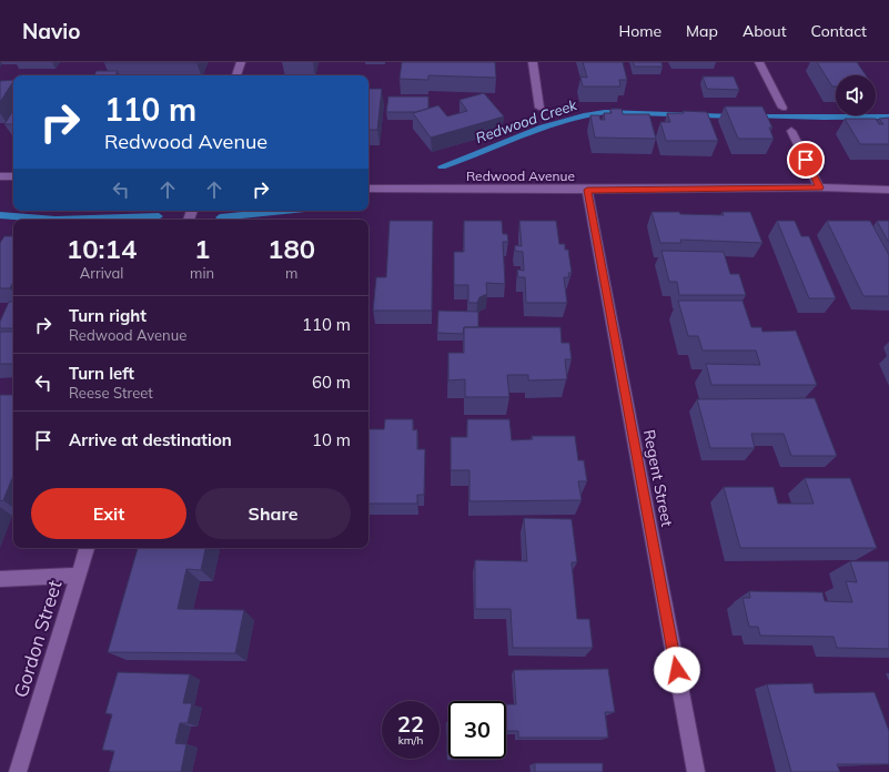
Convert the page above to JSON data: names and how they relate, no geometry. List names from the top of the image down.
{
  "streets": {
    "street": ["Redwood Avenue", "Regent Street", "Gordon Street"]
  },
  "crossings": [
    ["Redwood Avenue", "Regent Street"]
  ],
  "water": ["Redwood Creek"],
  "page": {
    "header": "Navio",
    "nav": [
      "Home",
      "Map",
      "About",
      "Contact"
    ],
    "turn": ["110 m", "Redwood Avenue"],
    "eta": [
      "10:14",
      "Arrival",
      "1",
      "min",
      "180",
      "m"
    ],
    "list": [
      {
        "name": "Turn right",
        "note": "Redwood Avenue",
        "value": "110 m"
      },
      {
        "name": "Turn left",
        "note": "Reese Street",
        "value": "60 m"
      },
      {
        "name": "Arrive at destination",
        "value": "10 m"
      }
    ],
    "buttons": ["Exit", "Share"],
    "speed": "22 km/h",
    "limit": "30"
  }
}
